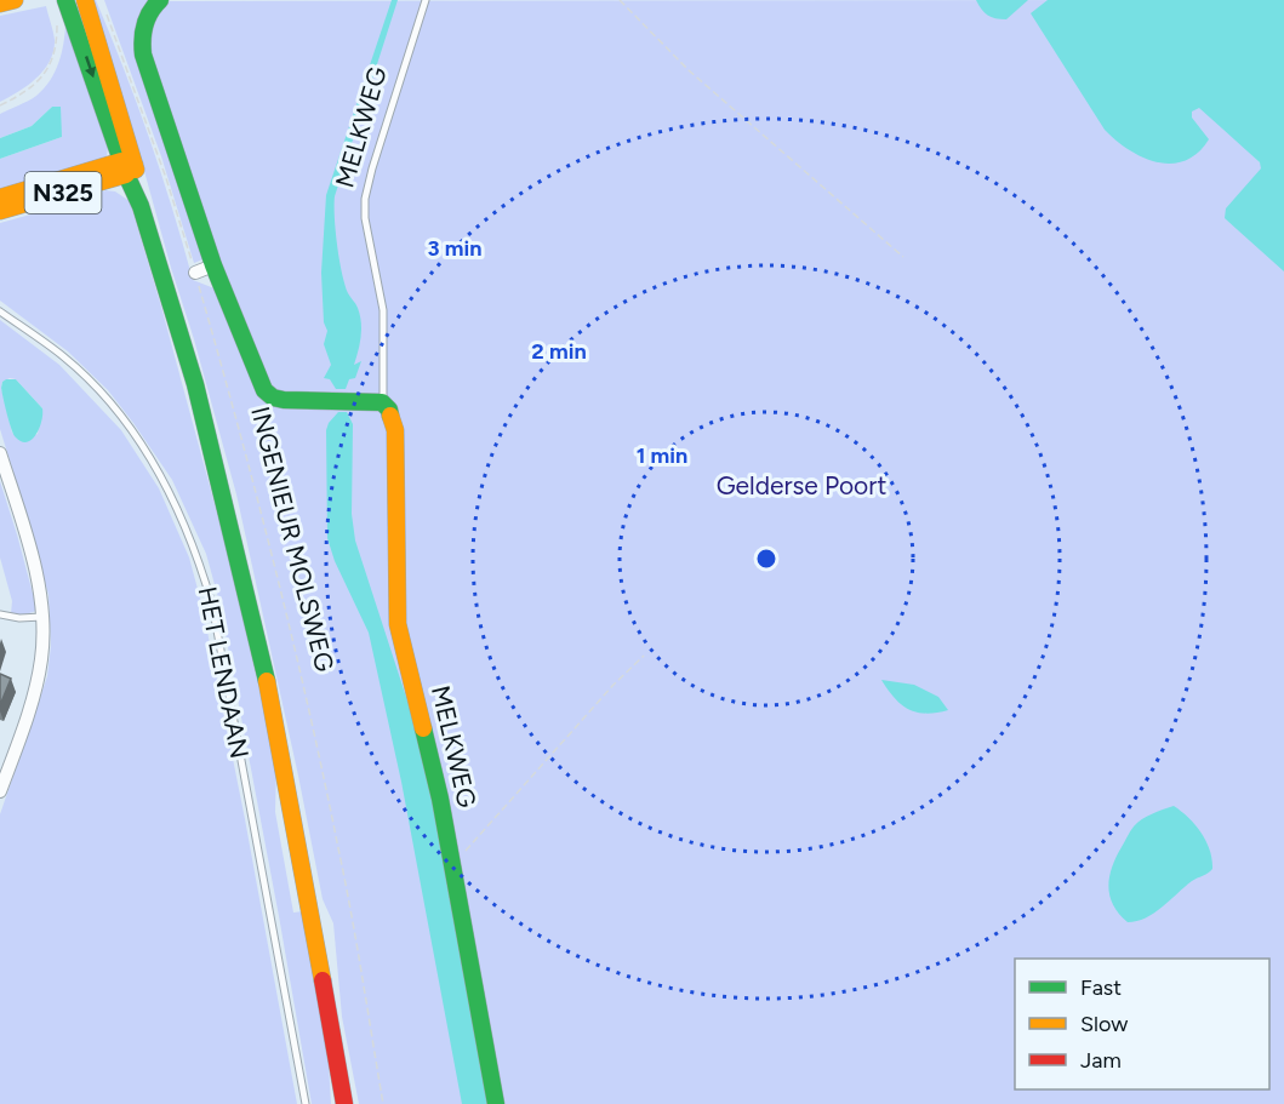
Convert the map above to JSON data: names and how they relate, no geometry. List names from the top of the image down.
{
  "streets": {
    "main road": ["MELKWEG", "N325"],
    "lane": ["HET LENDAAN"],
    "path": ["INGENIEUR MOLSWEG"]
  },
  "parks": ["Gelderse Poort"],
  "legend": ["Fast", "Slow", "Jam"],
  "rings": ["3 min", "2 min", "1 min"]
}
